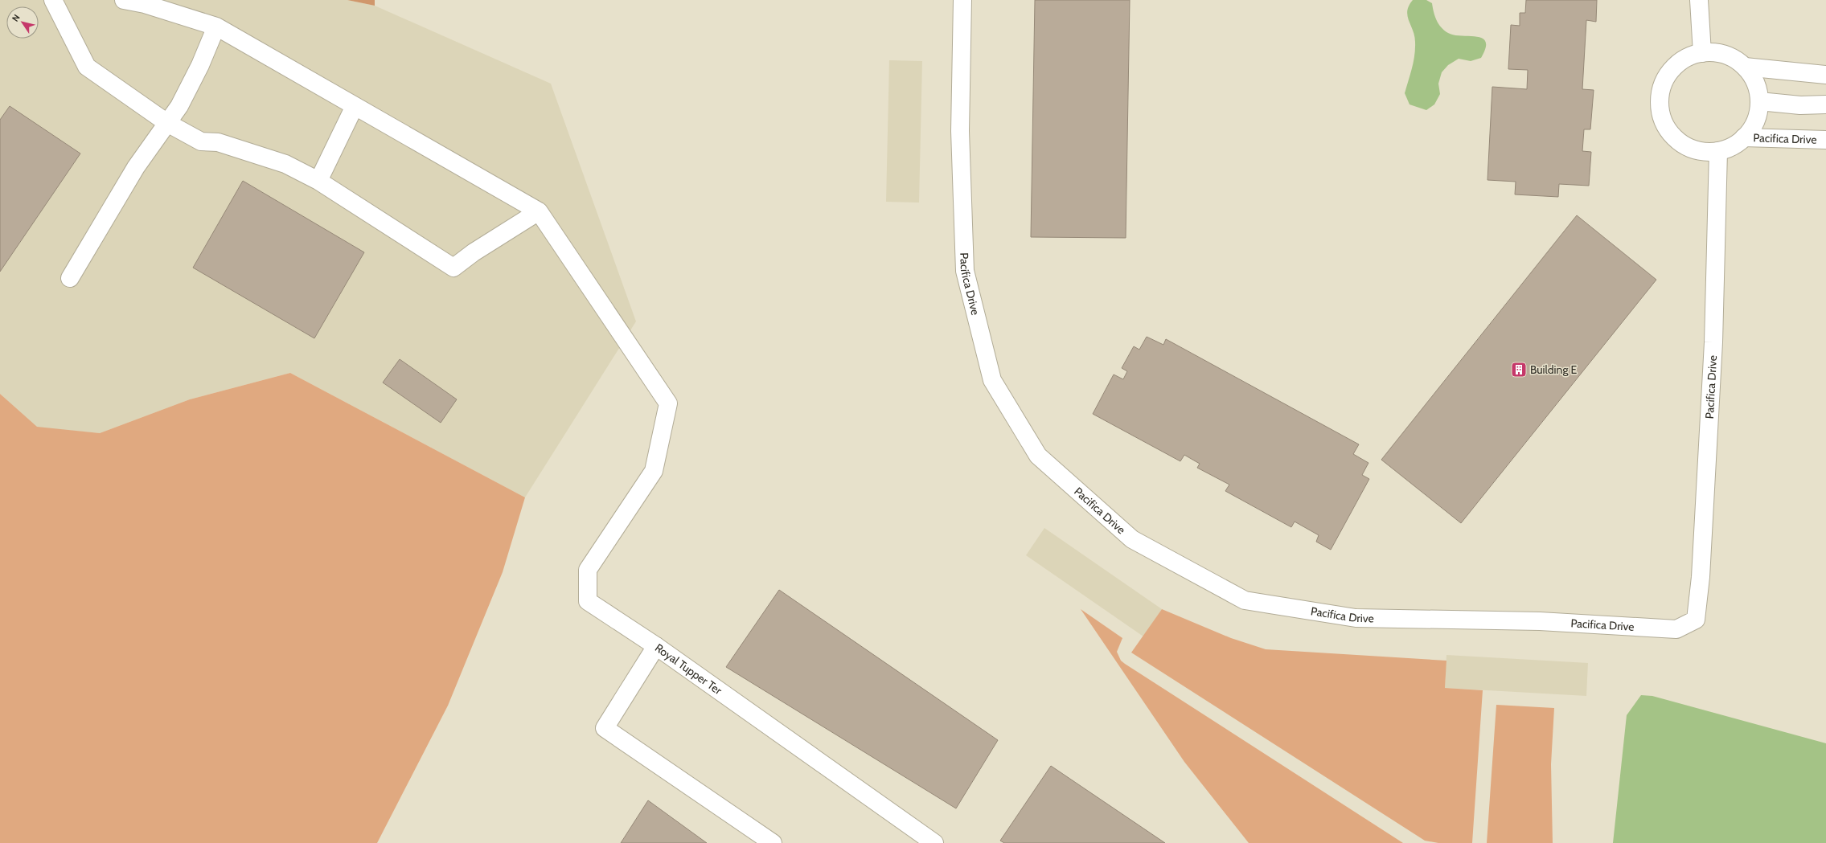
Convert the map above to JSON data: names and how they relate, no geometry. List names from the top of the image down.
{
  "streets": {
    "street": ["Pacifica Drive", "Royal Tupper Ter"]
  },
  "places": {
    "building": ["Building E"]
  },
  "north": "top left"
}
